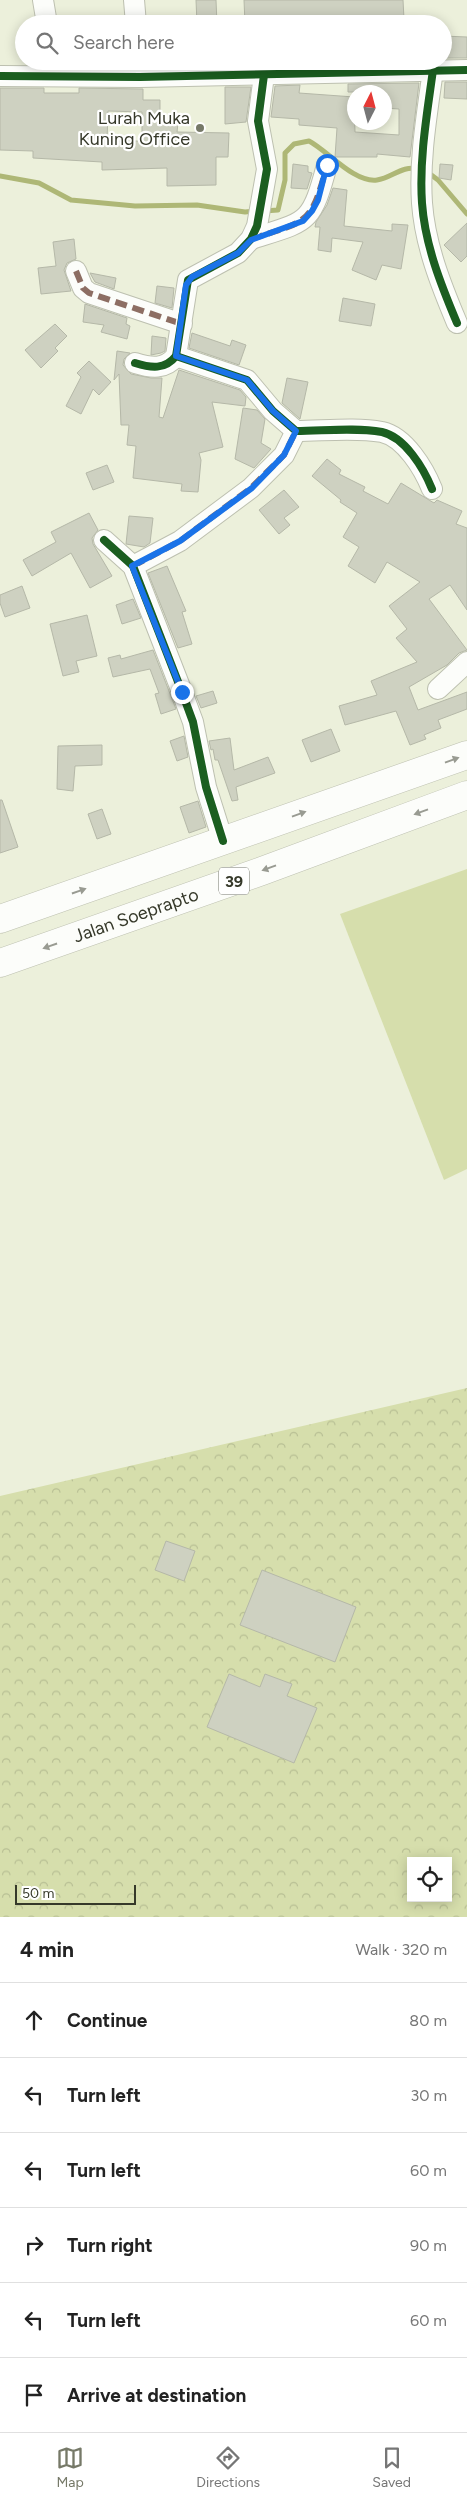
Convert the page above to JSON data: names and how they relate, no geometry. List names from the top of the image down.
{
  "streets": {
    "highway": ["39", "Jalan Soeprapto"]
  },
  "places": ["Lurah Muka Kuning Office"],
  "scale_bar": "50 m",
  "north": "top",
  "page": {
    "search": "Search here",
    "scale": "50 m",
    "heading": ["4 min", "Walk · 320 m"],
    "list": [
      ["Continue", "80 m"],
      ["Turn left", "30 m"],
      ["Turn left", "60 m"],
      ["Turn right", "90 m"],
      ["Turn left", "60 m"],
      "Arrive at destination"
    ],
    "nav": ["Map", "Directions", "Saved"]
  }
}
